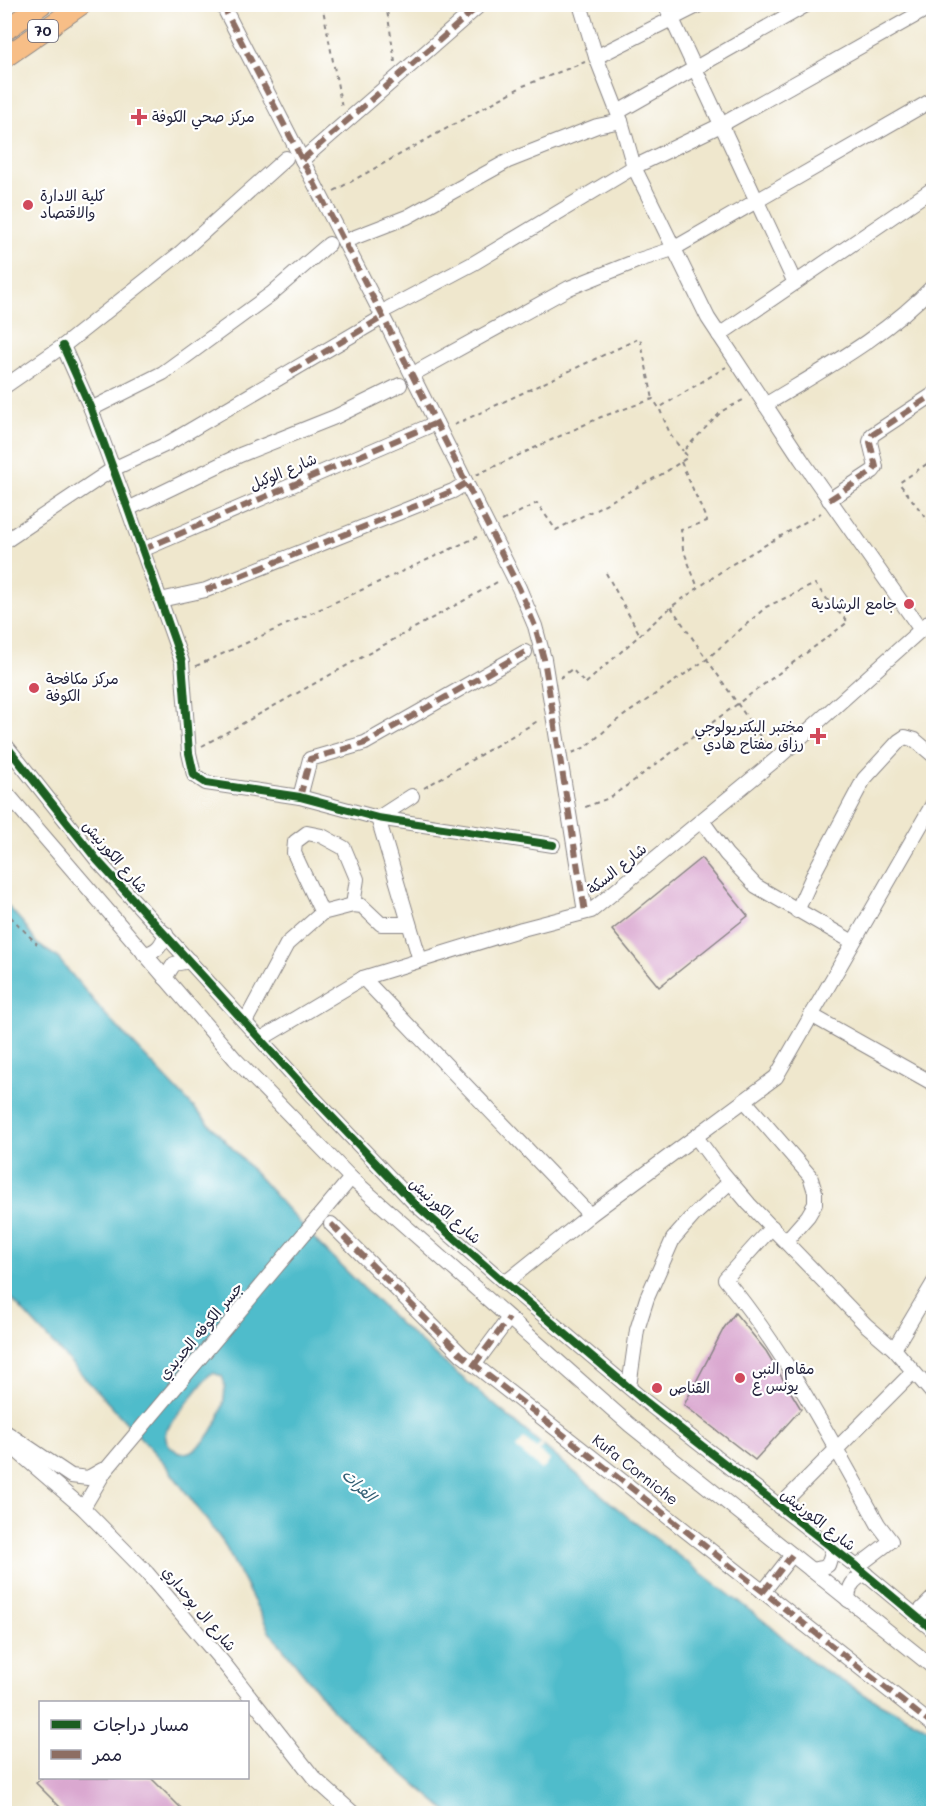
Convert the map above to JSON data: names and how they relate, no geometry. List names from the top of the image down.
{
  "streets": {
    "highway": ["70"],
    "street": [
      "شارع الوكيل",
      "شارع الكورنيش",
      "شارع السكة",
      "جسر الکوفه الحديدي",
      "Kufa Corniche",
      "شارع ال بوحداري"
    ]
  },
  "crossings": [
    ["شارع الكورنيش", "شارع السكة"],
    ["جسر الکوفه الحديدي", "شارع ال بوحداري"]
  ],
  "water": ["الفرات"],
  "places": {
    "health": ["مركز صحي الكوفة", "مختبر البكتريولوجي رزاق مفتاح هادي"],
    "other": [
      "كلية الادارة والاقتصاد",
      "جامع الرشادية",
      "مركز مكافحة الكوفة",
      "مقام النبي يونس ع",
      "القناص"
    ]
  },
  "legend": ["مسار دراجات", "ممر"]
}
